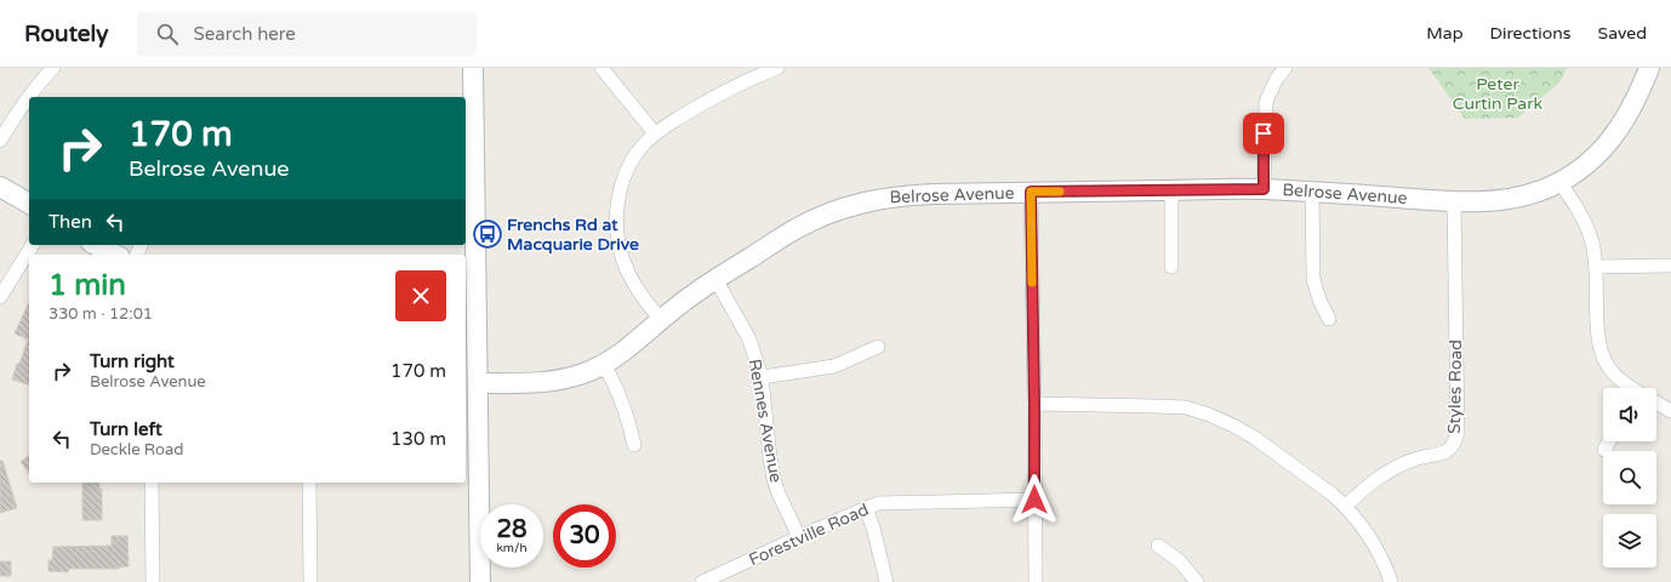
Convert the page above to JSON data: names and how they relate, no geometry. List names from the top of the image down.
{
  "streets": {
    "street": [
      "Belrose Avenue",
      "Styles Road",
      "Rennes Avenue",
      "Forestville Road"
    ]
  },
  "crossings": [
    ["Belrose Avenue", "Styles Road"],
    ["Belrose Avenue", "Rennes Avenue"],
    ["Rennes Avenue", "Forestville Road"]
  ],
  "parks": ["Peter Curtin Park"],
  "places": {
    "bus stop": ["Frenchs Rd at Macquarie Drive"]
  },
  "page": {
    "header": "Routely",
    "search": "Search here",
    "nav": ["Map", "Directions", "Saved"],
    "turn": ["170 m", "Belrose Avenue"],
    "then": "Then",
    "heading": ["1 min", "330 m · 12:01"],
    "list": [
      {
        "name": "Turn right",
        "note": "Belrose Avenue",
        "value": "170 m"
      },
      {
        "name": "Turn left",
        "note": "Deckle Road",
        "value": "130 m"
      }
    ],
    "speed": "28 km/h",
    "limit": "30"
  }
}
